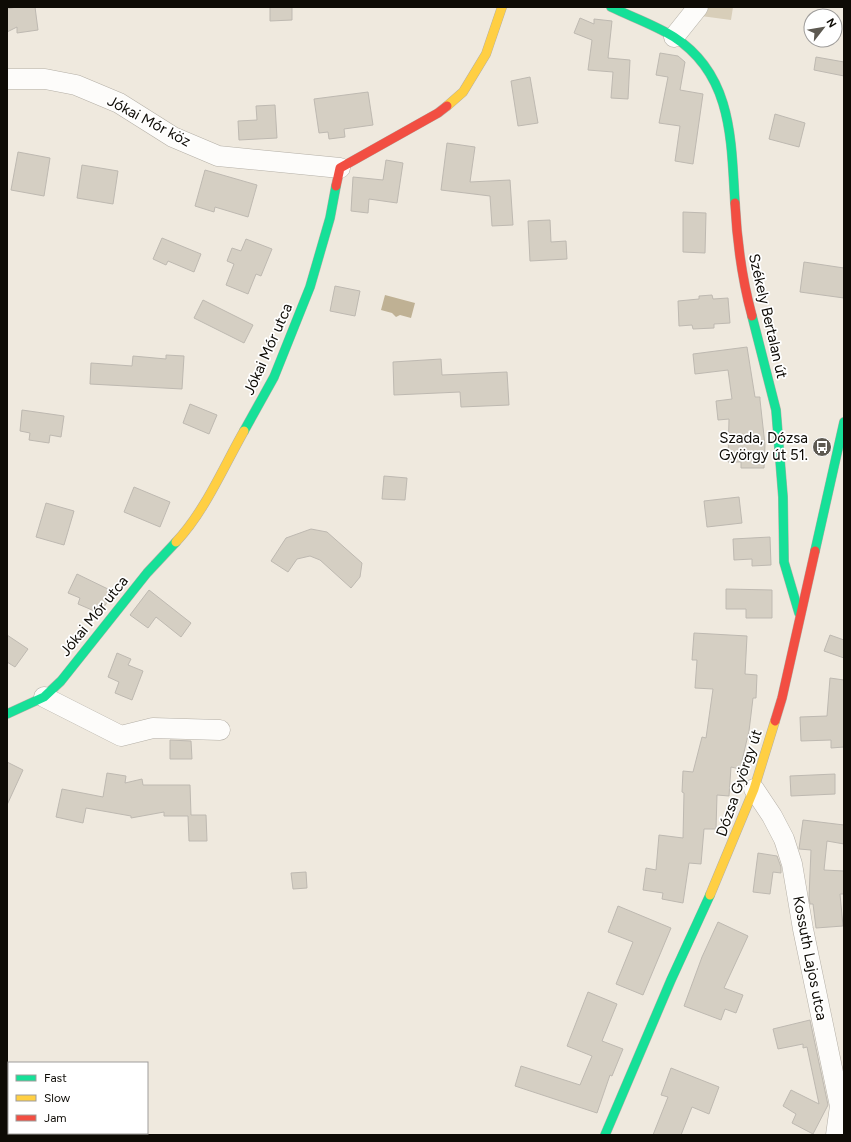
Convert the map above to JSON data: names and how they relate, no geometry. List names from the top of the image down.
{
  "streets": {
    "street": [
      "Jókai Mór köz",
      "Székely Bertalan út",
      "Jókai Mór utca",
      "Dózsa György út",
      "Kossuth Lajos utca"
    ]
  },
  "crossings": [
    ["Jókai Mór köz", "Jókai Mór utca"],
    ["Székely Bertalan út", "Dózsa György út"],
    ["Dózsa György út", "Kossuth Lajos utca"]
  ],
  "places": {
    "bus stop": ["Szada, Dózsa György út 51."]
  },
  "legend": ["Fast", "Slow", "Jam"],
  "north": "top right"
}
